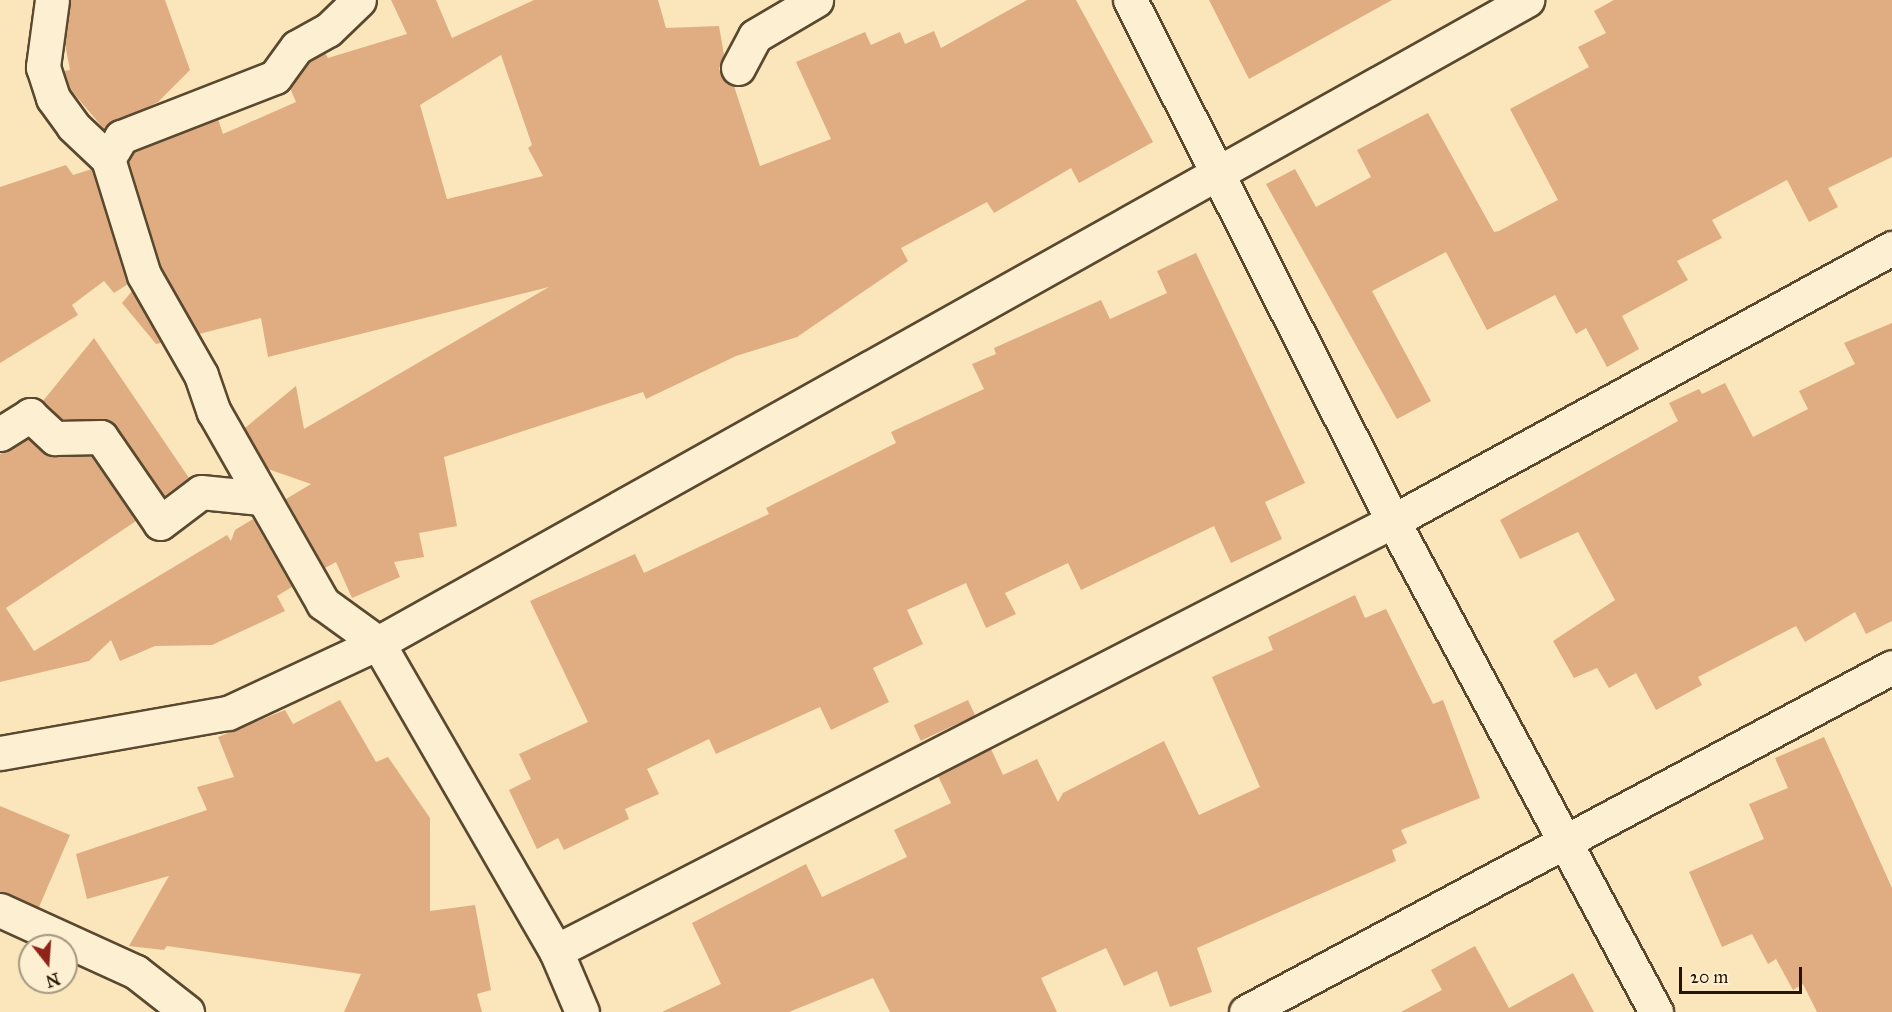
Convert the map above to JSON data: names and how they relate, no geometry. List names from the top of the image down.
{
  "scale_bar": "20 m",
  "north": "bottom"
}
